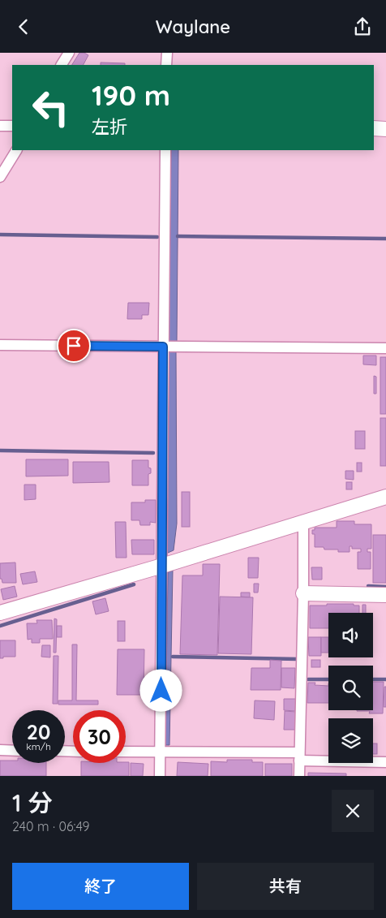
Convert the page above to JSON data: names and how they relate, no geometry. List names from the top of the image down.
{
  "page": {
    "header": "Waylane",
    "turn": ["190 m", "左折"],
    "speed": "20 km/h",
    "limit": "30",
    "heading": ["1 分", "240 m · 06:49"],
    "buttons": ["終了", "共有"]
  }
}
